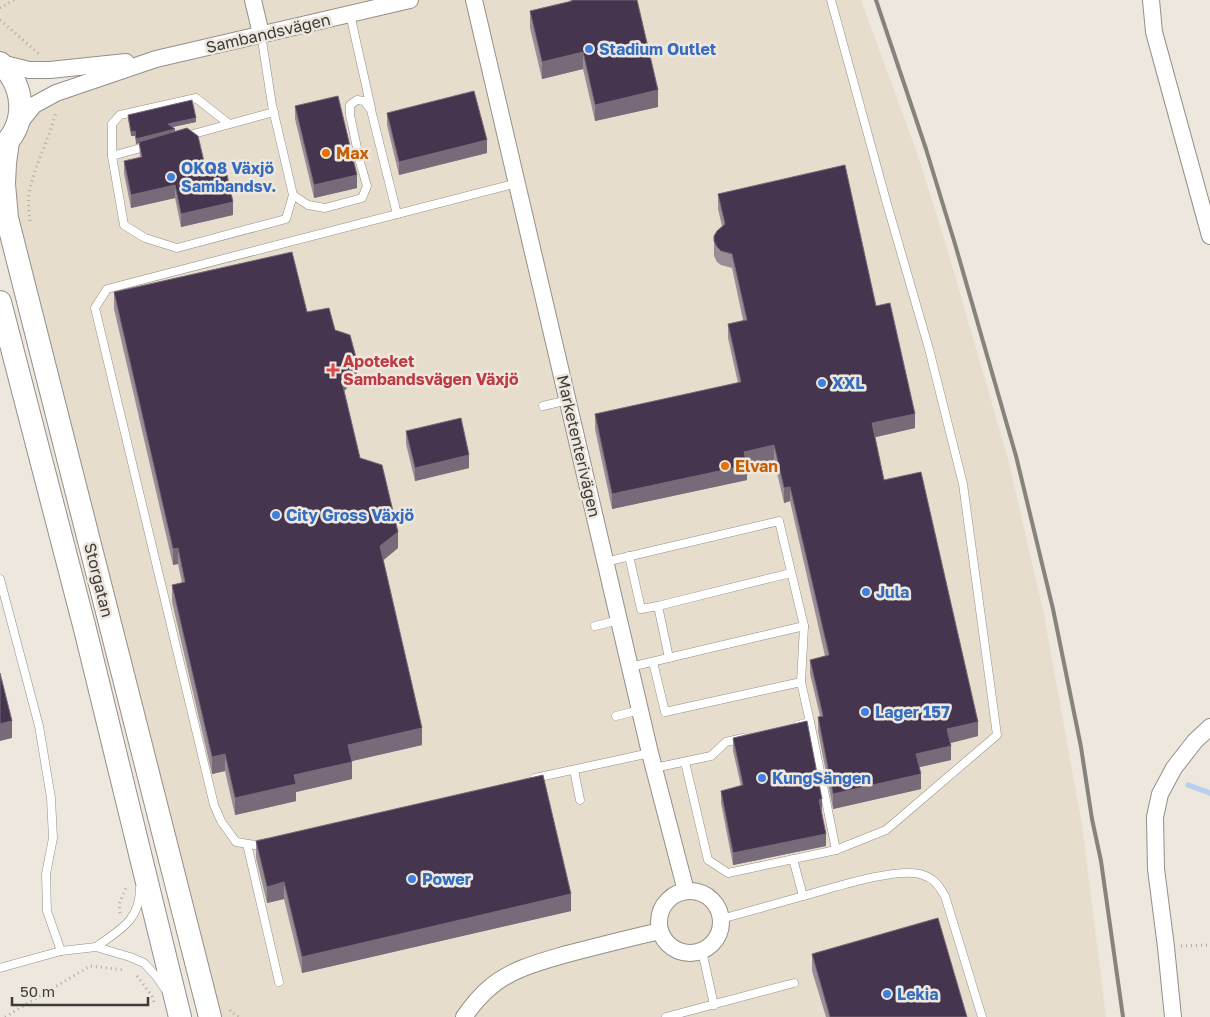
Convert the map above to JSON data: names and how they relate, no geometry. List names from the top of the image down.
{
  "streets": {
    "main road": ["Storgatan"],
    "street": ["Sambandsvägen", "Marketenterivägen"]
  },
  "crossings": [
    ["Sambandsvägen", "Storgatan"]
  ],
  "places": {
    "other": [
      "Stadium Outlet",
      "Max",
      "OKQ8 Växjö Sambandsv.",
      "XXL",
      "Elvan",
      "City Gross Växjö",
      "Jula",
      "Lager 157",
      "KungSängen",
      "Power",
      "Lekia"
    ],
    "health": ["Apoteket Sambandsvägen Växjö"]
  },
  "scale_bar": "50 m"
}
